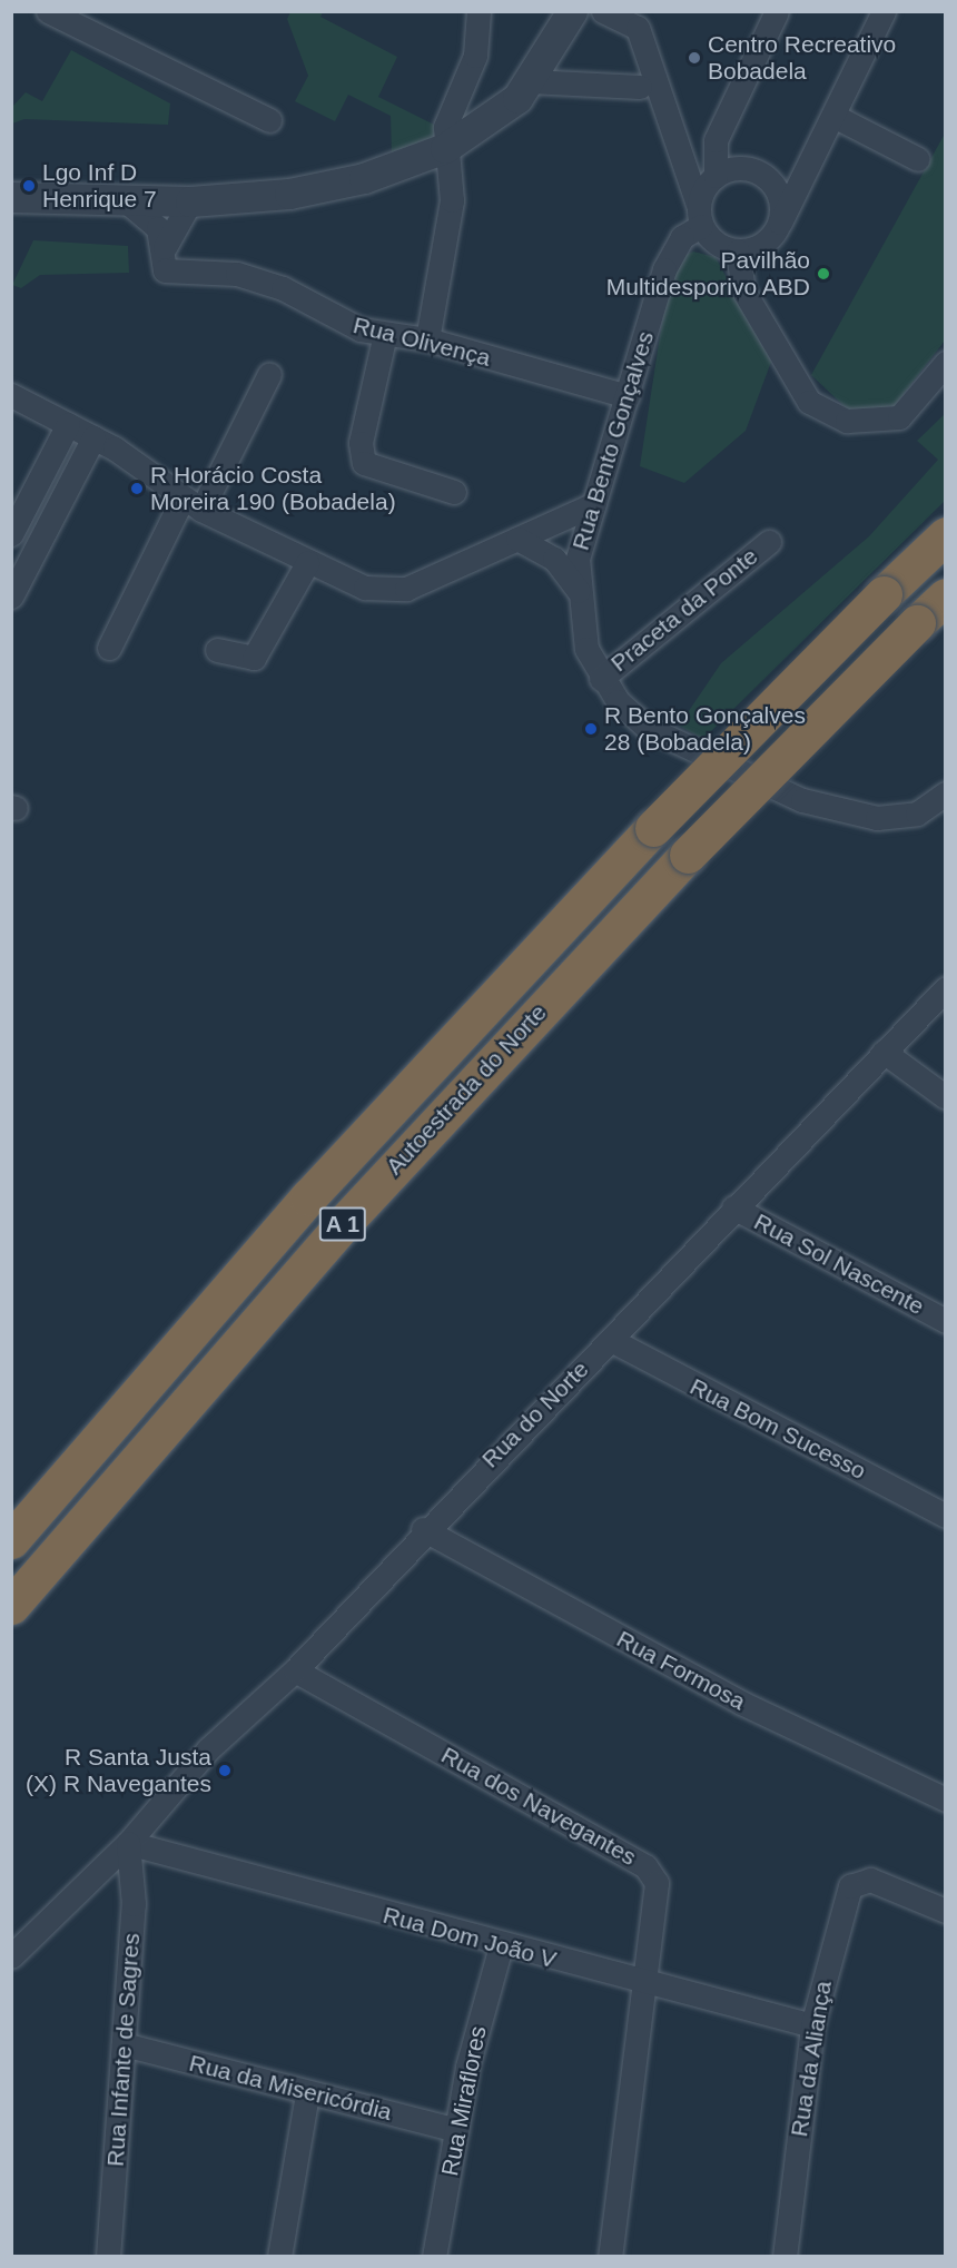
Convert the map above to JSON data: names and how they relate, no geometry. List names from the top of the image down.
{
  "streets": {
    "highway": ["Autoestrada do Norte", "A 1"],
    "street": [
      "Rua Olivença",
      "Rua Bento Gonçalves",
      "Praceta da Ponte",
      "Rua Sol Nascente",
      "Rua do Norte",
      "Rua Bom Sucesso",
      "Rua Formosa",
      "Rua dos Navegantes",
      "Rua Dom João V",
      "Rua Infante de Sagres",
      "Rua da Aliança",
      "Rua da Misericórdia",
      "Rua Miraflores"
    ]
  },
  "crossings": [
    ["Rua Olivença", "Rua Bento Gonçalves"],
    ["Rua Bento Gonçalves", "Praceta da Ponte"],
    ["Rua Sol Nascente", "Rua do Norte"],
    ["Rua do Norte", "Rua Bom Sucesso"],
    ["Rua do Norte", "Rua Formosa"],
    ["Rua do Norte", "Rua dos Navegantes"],
    ["Rua do Norte", "Rua Dom João V"],
    ["Rua do Norte", "Rua Infante de Sagres"],
    ["Rua dos Navegantes", "Rua Dom João V"],
    ["Rua Dom João V", "Rua Infante de Sagres"],
    ["Rua Dom João V", "Rua da Aliança"],
    ["Rua Dom João V", "Rua Miraflores"],
    ["Rua Infante de Sagres", "Rua da Misericórdia"],
    ["Rua da Misericórdia", "Rua Miraflores"]
  ],
  "places": [
    "Centro Recreativo Bobadela",
    "Lgo Inf D Henrique 7",
    "Pavilhão Multidesporivo ABD",
    "R Horácio Costa Moreira 190 (Bobadela)",
    "R Bento Gonçalves 28 (Bobadela)",
    "R Santa Justa (X) R Navegantes"
  ]
}
